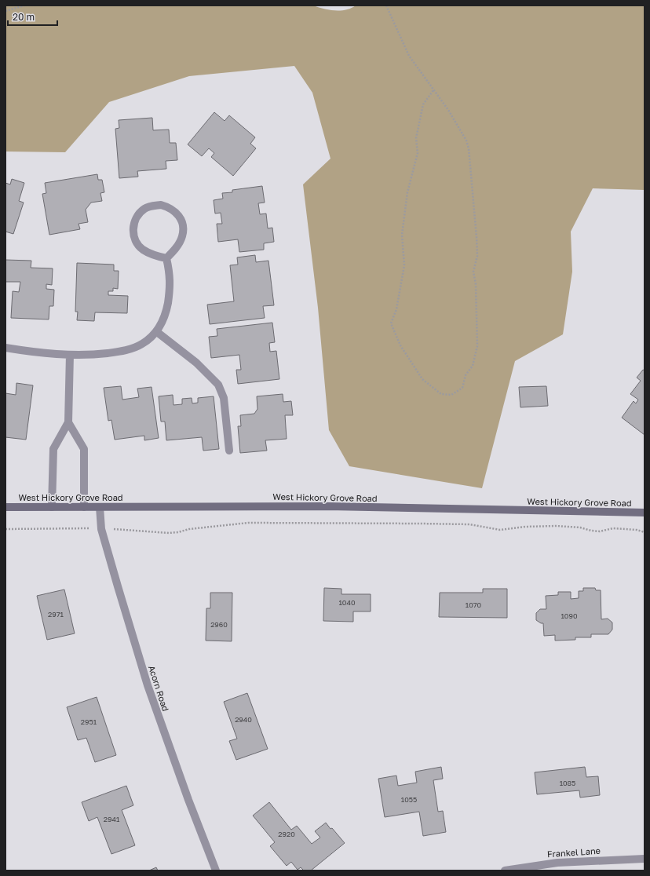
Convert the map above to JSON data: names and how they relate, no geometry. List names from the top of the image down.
{
  "streets": {
    "street": ["West Hickory Grove Road", "Acorn Road", "Frankel Lane"]
  },
  "crossings": [
    ["West Hickory Grove Road", "Acorn Road"]
  ],
  "house_numbers": [
    "1040",
    "1070",
    "2971",
    "1090",
    "2960",
    "2940",
    "2951",
    "1085",
    "1055",
    "2941",
    "2920"
  ],
  "scale_bar": "20 m"
}
